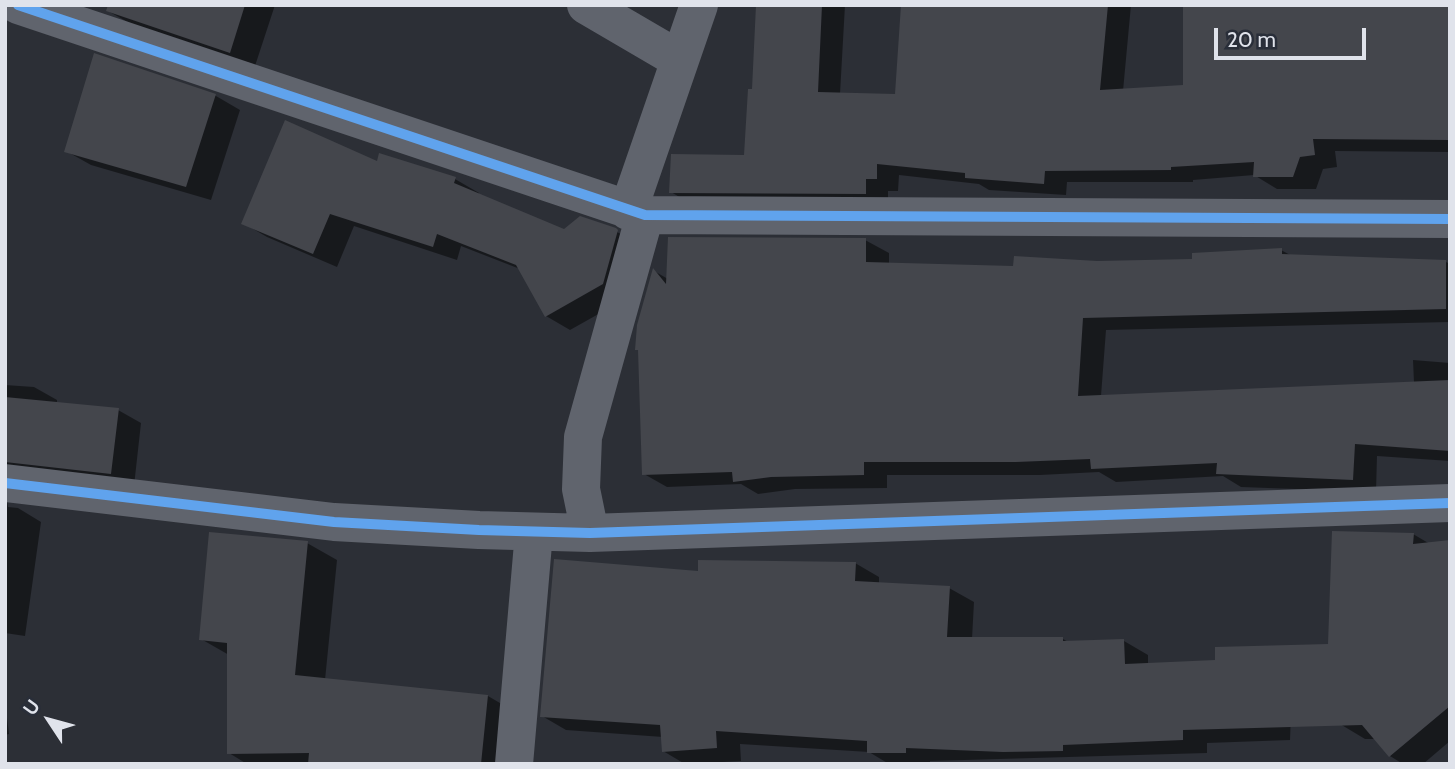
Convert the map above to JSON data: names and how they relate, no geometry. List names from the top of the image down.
{
  "scale_bar": "20 m",
  "north": "top left"
}
